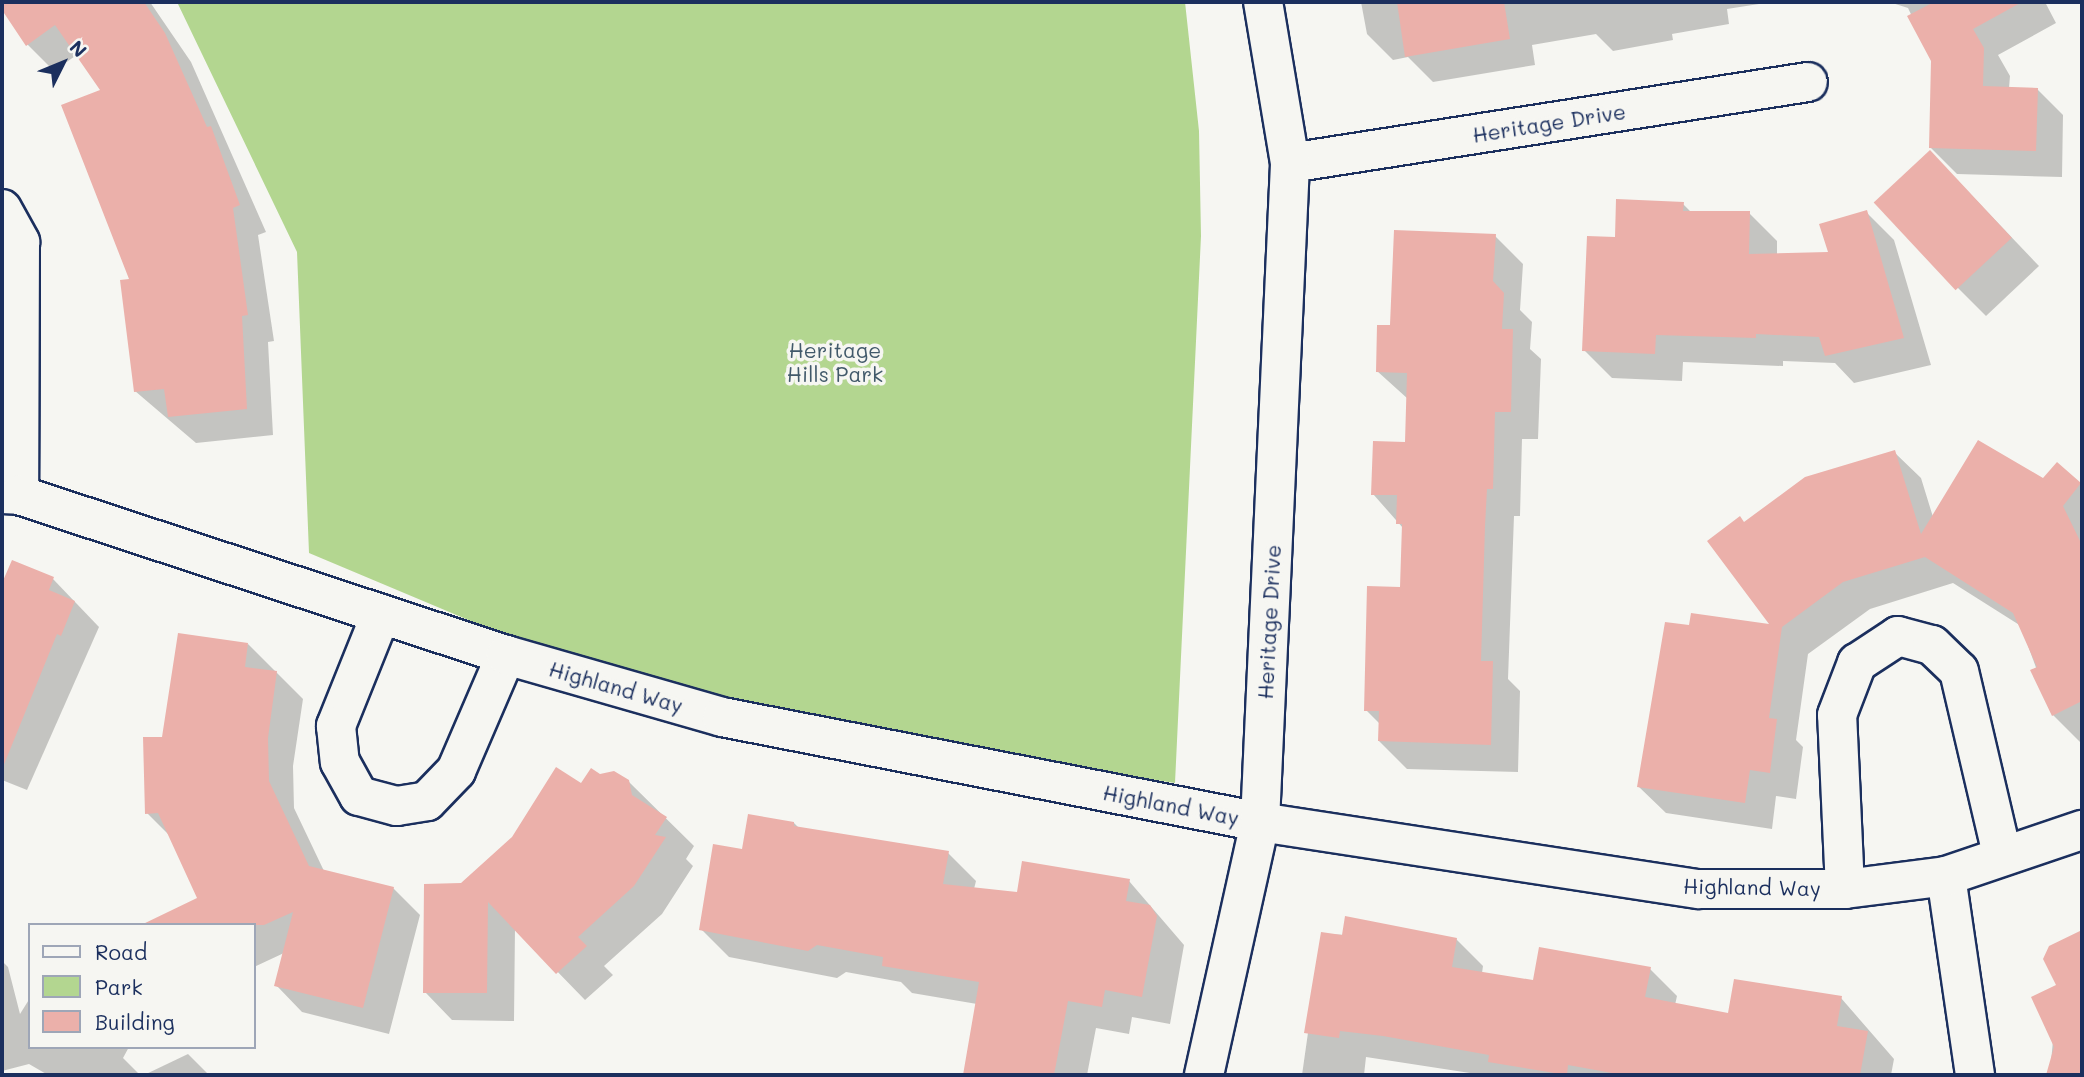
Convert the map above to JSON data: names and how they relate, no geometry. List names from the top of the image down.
{
  "streets": {
    "street": ["Heritage Drive", "Highland Way"]
  },
  "crossings": [
    ["Heritage Drive", "Highland Way"]
  ],
  "parks": ["Heritage Hills Park"],
  "legend": ["Road", "Park", "Building"],
  "north": "top right"
}
